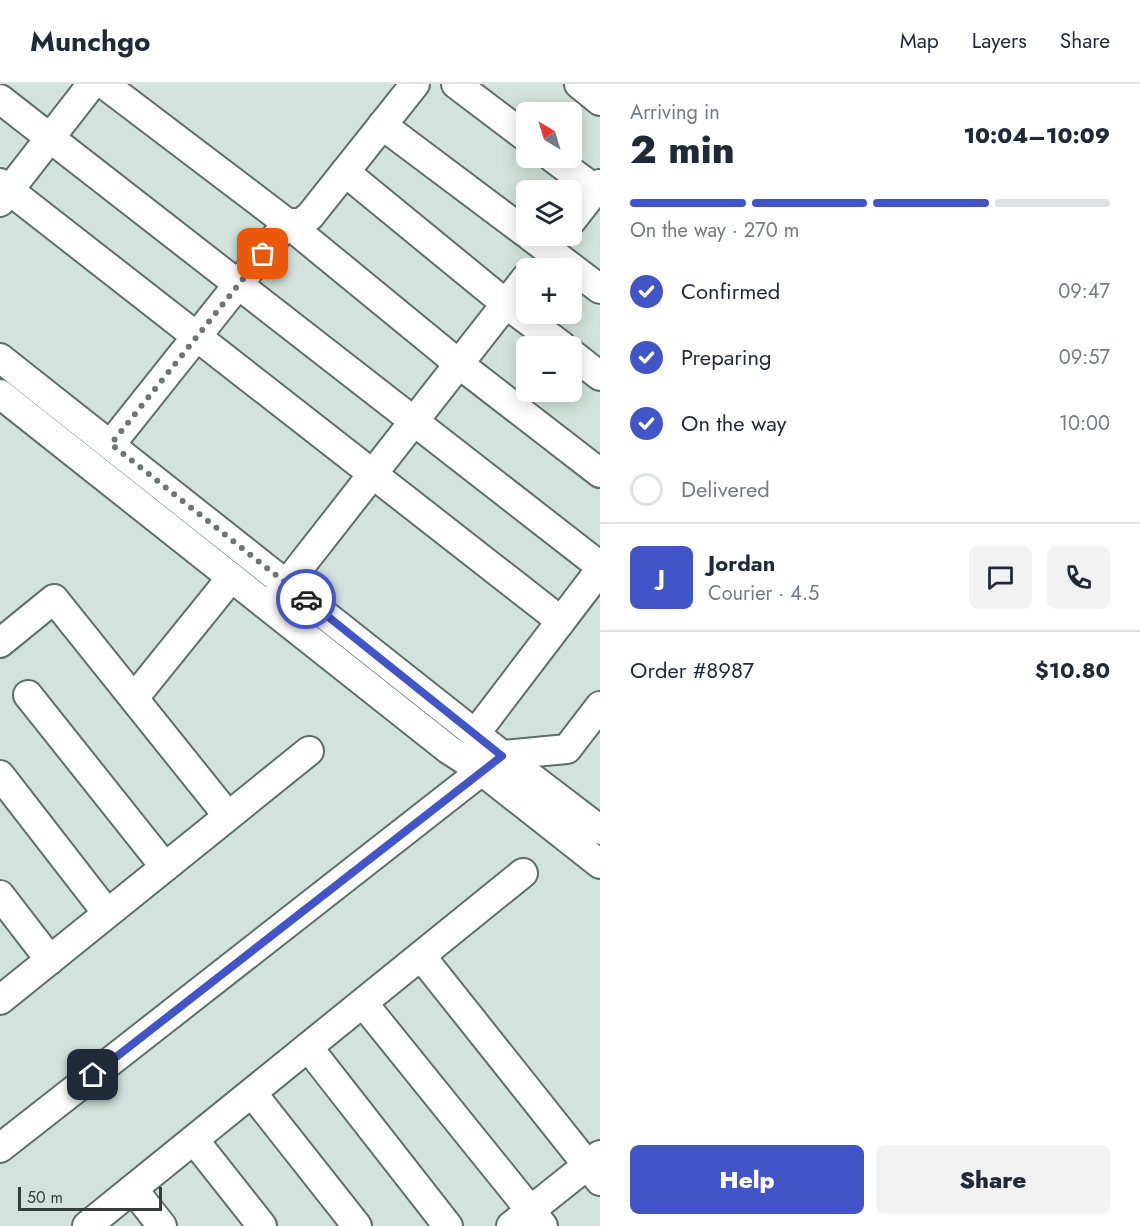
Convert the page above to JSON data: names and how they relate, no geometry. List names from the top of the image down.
{
  "scale_bar": "50 m",
  "north": "top left",
  "page": {
    "header": "Munchgo",
    "nav": ["Map", "Layers", "Share"],
    "heading": ["2 min", "Arriving in", "10:04–10:09"],
    "panel": [
      "Jordan",
      "Courier · 4.5",
      "Order #8987",
      "$10.80"
    ],
    "map_buttons": ["+", "−"],
    "bar": "On the way · 270 m",
    "list": [
      ["Confirmed", "09:47"],
      ["Preparing", "09:57"],
      ["On the way", "10:00"],
      "Delivered"
    ],
    "round": "J",
    "buttons": ["Help", "Share"],
    "scale": "50 m"
  }
}
